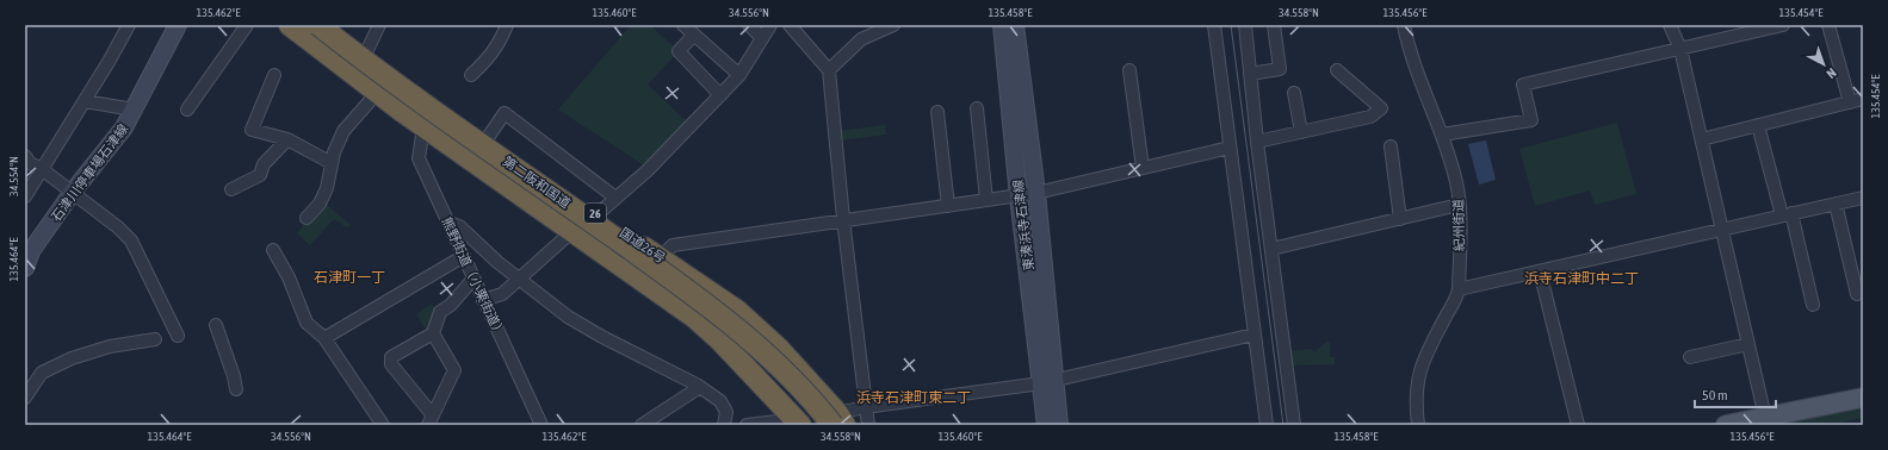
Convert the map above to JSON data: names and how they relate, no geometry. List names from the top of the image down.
{
  "streets": {
    "highway": ["第二阪和国道", "26", "国道26号"],
    "street": [
      "石津川停車場石津線",
      "東湊浜寺石津線",
      "紀州街道",
      "熊野街道（小栗街道）"
    ]
  },
  "crossings": [
    ["第二阪和国道", "26"],
    ["第二阪和国道", "国道26号"],
    ["26", "熊野街道（小栗街道）"]
  ],
  "districts": ["石津町一丁", "浜寺石津町中二丁", "浜寺石津町東二丁"],
  "scale_bar": "50 m",
  "north": "bottom right",
  "coordinates": [
    "135.462°E",
    "135.460°E",
    "34.556°N",
    "135.458°E",
    "34.558°N",
    "135.456°E",
    "135.454°E",
    "34.554°N",
    "135.464°E"
  ]
}
